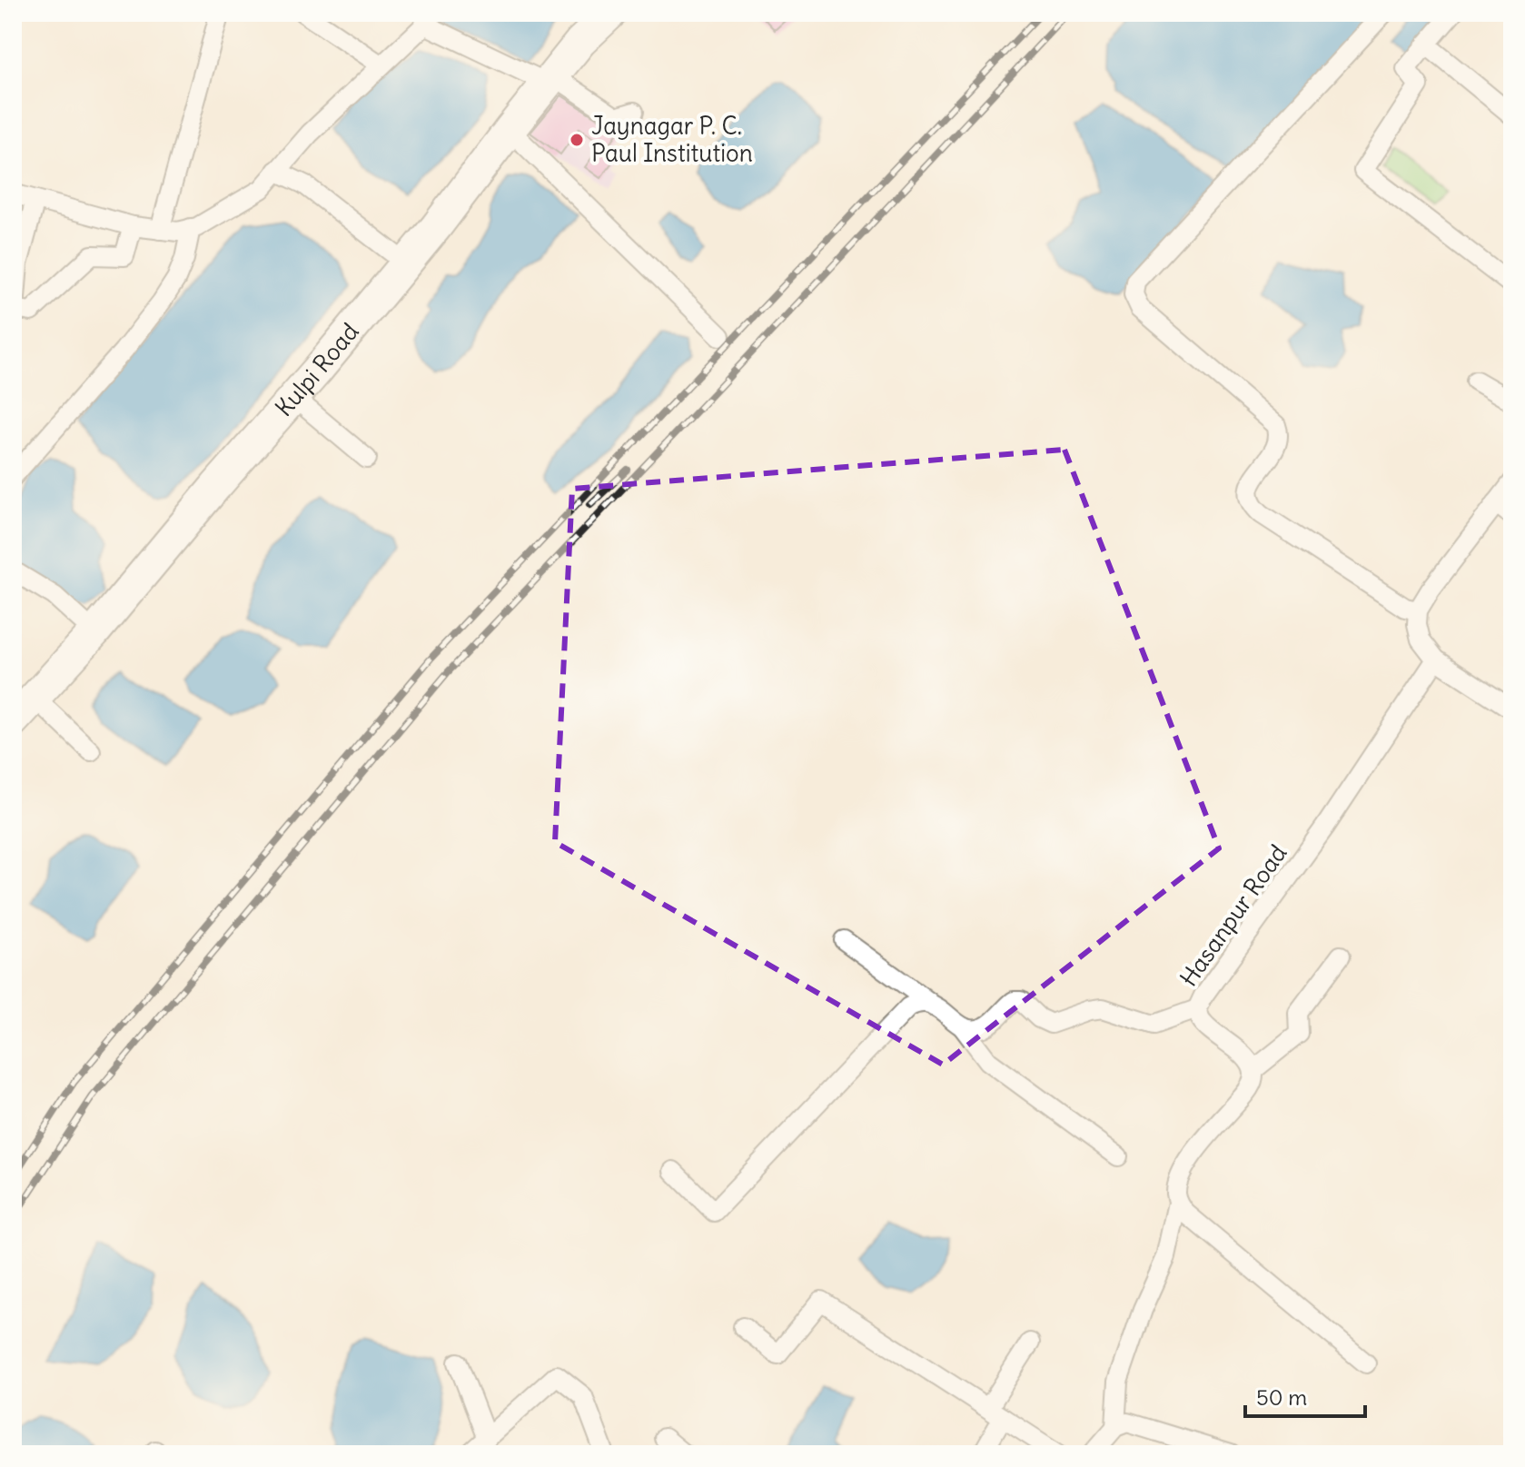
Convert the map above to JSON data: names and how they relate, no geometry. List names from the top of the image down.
{
  "streets": {
    "main road": ["Kulpi Road"],
    "street": ["Hasanpur Road"]
  },
  "places": ["Jaynagar P. C. Paul Institution"],
  "scale_bar": "50 m"
}
